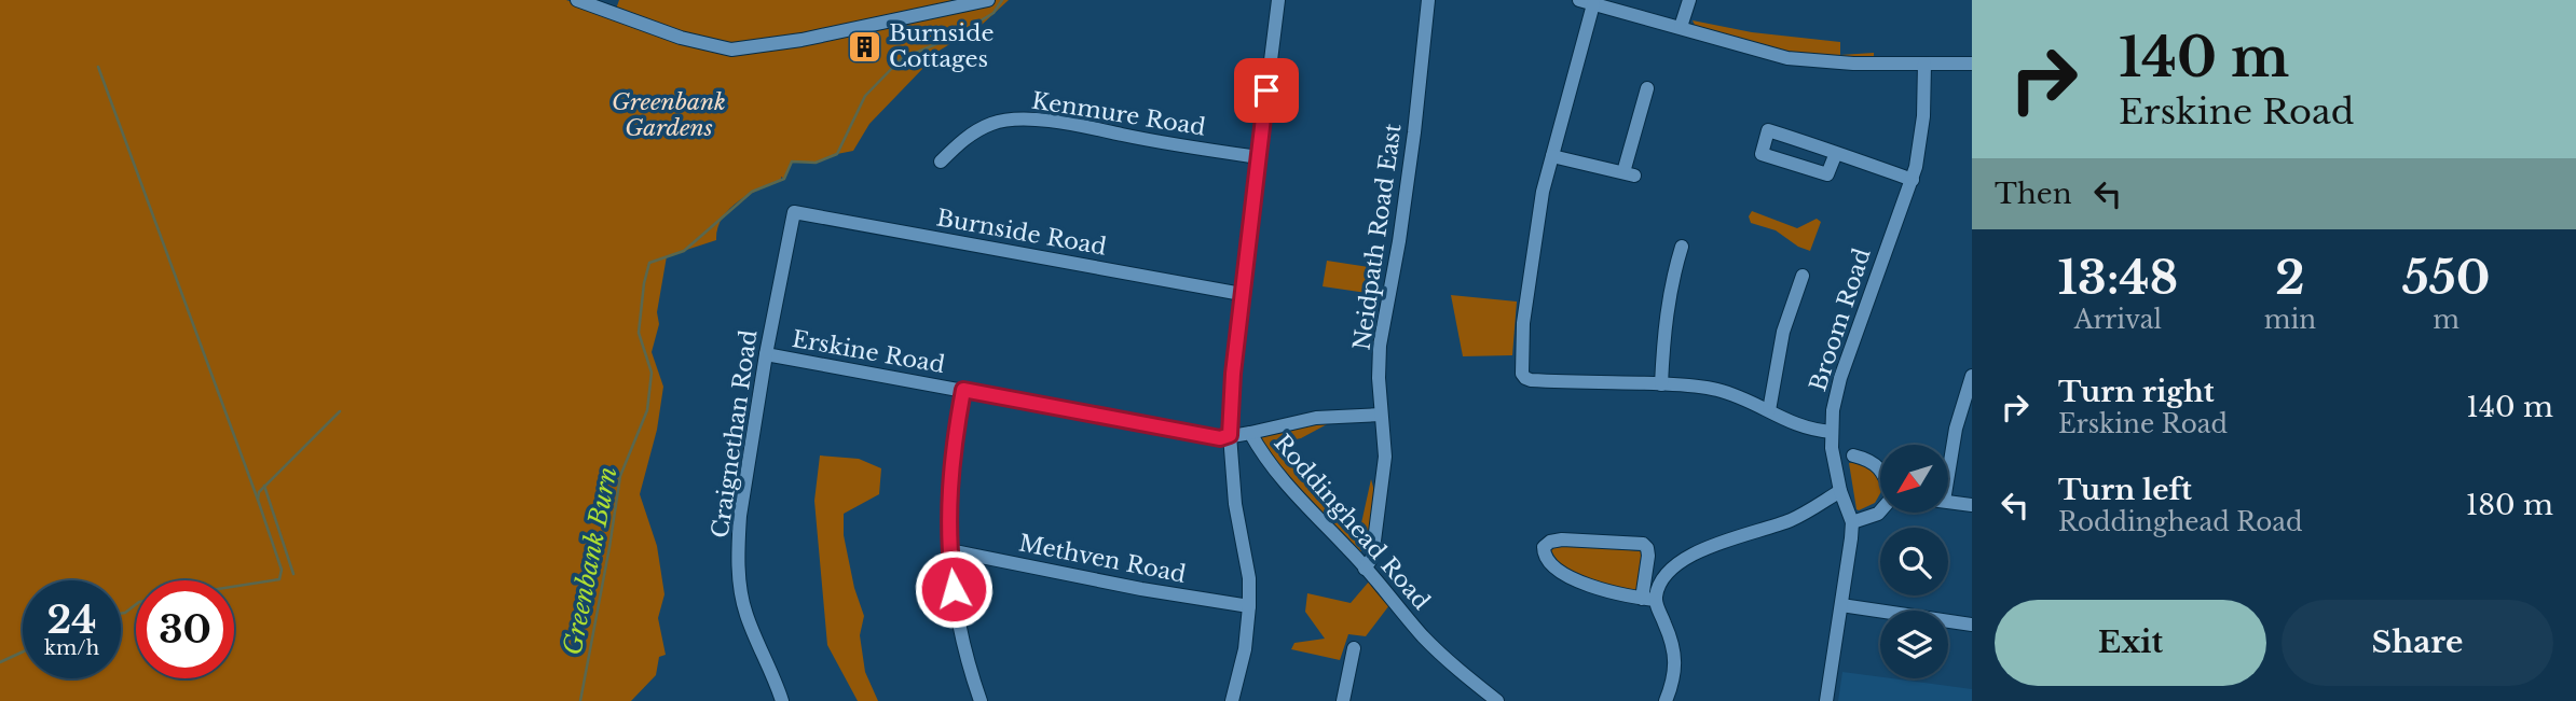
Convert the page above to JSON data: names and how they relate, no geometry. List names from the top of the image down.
{
  "streets": {
    "street": [
      "Kenmure Road",
      "Burnside Road",
      "Neidpath Road East",
      "Broom Road",
      "Erskine Road",
      "Craignethan Road",
      "Roddinghead Road",
      "Methven Road"
    ]
  },
  "crossings": [
    ["Burnside Road", "Craignethan Road"],
    ["Neidpath Road East", "Roddinghead Road"],
    ["Erskine Road", "Craignethan Road"],
    ["Erskine Road", "Roddinghead Road"]
  ],
  "water": ["Greenbank Burn"],
  "parks": ["Greenbank Gardens"],
  "places": {
    "building": ["Burnside Cottages"]
  },
  "north": "bottom left",
  "page": {
    "turn": ["140 m", "Erskine Road"],
    "then": "Then",
    "eta": [
      "13:48",
      "Arrival",
      "2",
      "min",
      "550",
      "m"
    ],
    "list": [
      {
        "name": "Turn right",
        "note": "Erskine Road",
        "value": "140 m"
      },
      {
        "name": "Turn left",
        "note": "Roddinghead Road",
        "value": "180 m"
      }
    ],
    "speed": "24 km/h",
    "limit": "30",
    "buttons": ["Exit", "Share"]
  }
}
